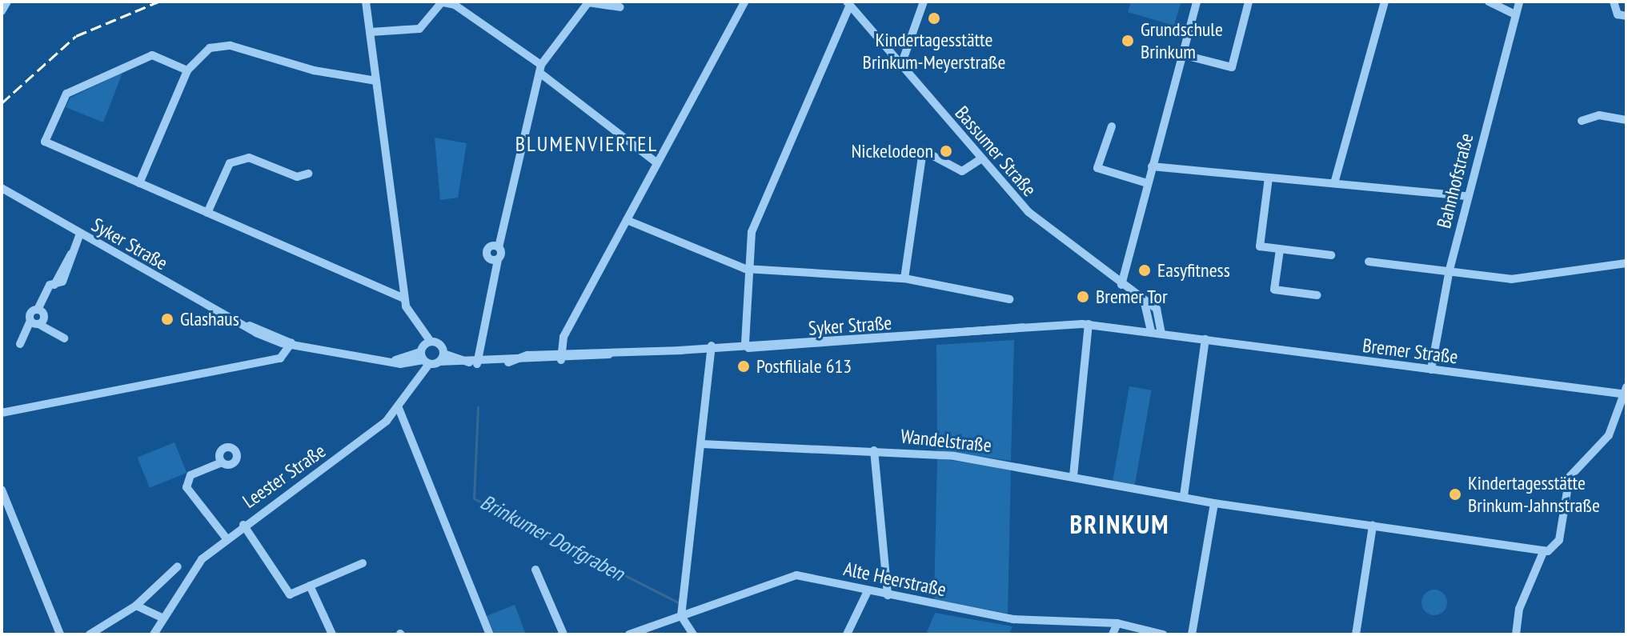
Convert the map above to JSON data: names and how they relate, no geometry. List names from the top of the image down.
{
  "streets": {
    "street": [
      "Bassumer Straße",
      "Bahnhofstraße",
      "Syker Straße",
      "Bremer Straße",
      "Wandelstraße",
      "Leester Straße",
      "Alte Heerstraße"
    ]
  },
  "crossings": [
    ["Bassumer Straße", "Syker Straße"],
    ["Bassumer Straße", "Bremer Straße"],
    ["Bahnhofstraße", "Bremer Straße"],
    ["Syker Straße", "Bremer Straße"],
    ["Syker Straße", "Leester Straße"]
  ],
  "districts": ["BLUMENVIERTEL", "BRINKUM"],
  "water": ["Brinkumer Dorfgraben"],
  "places": [
    "Kindertagesstätte Brinkum-Meyerstraße",
    "Grundschule Brinkum",
    "Nickelodeon",
    "Easyfitness",
    "Bremer Tor",
    "Glashaus",
    "Postfiliale 613",
    "Kindertagesstätte Brinkum-Jahnstraße"
  ]
}
